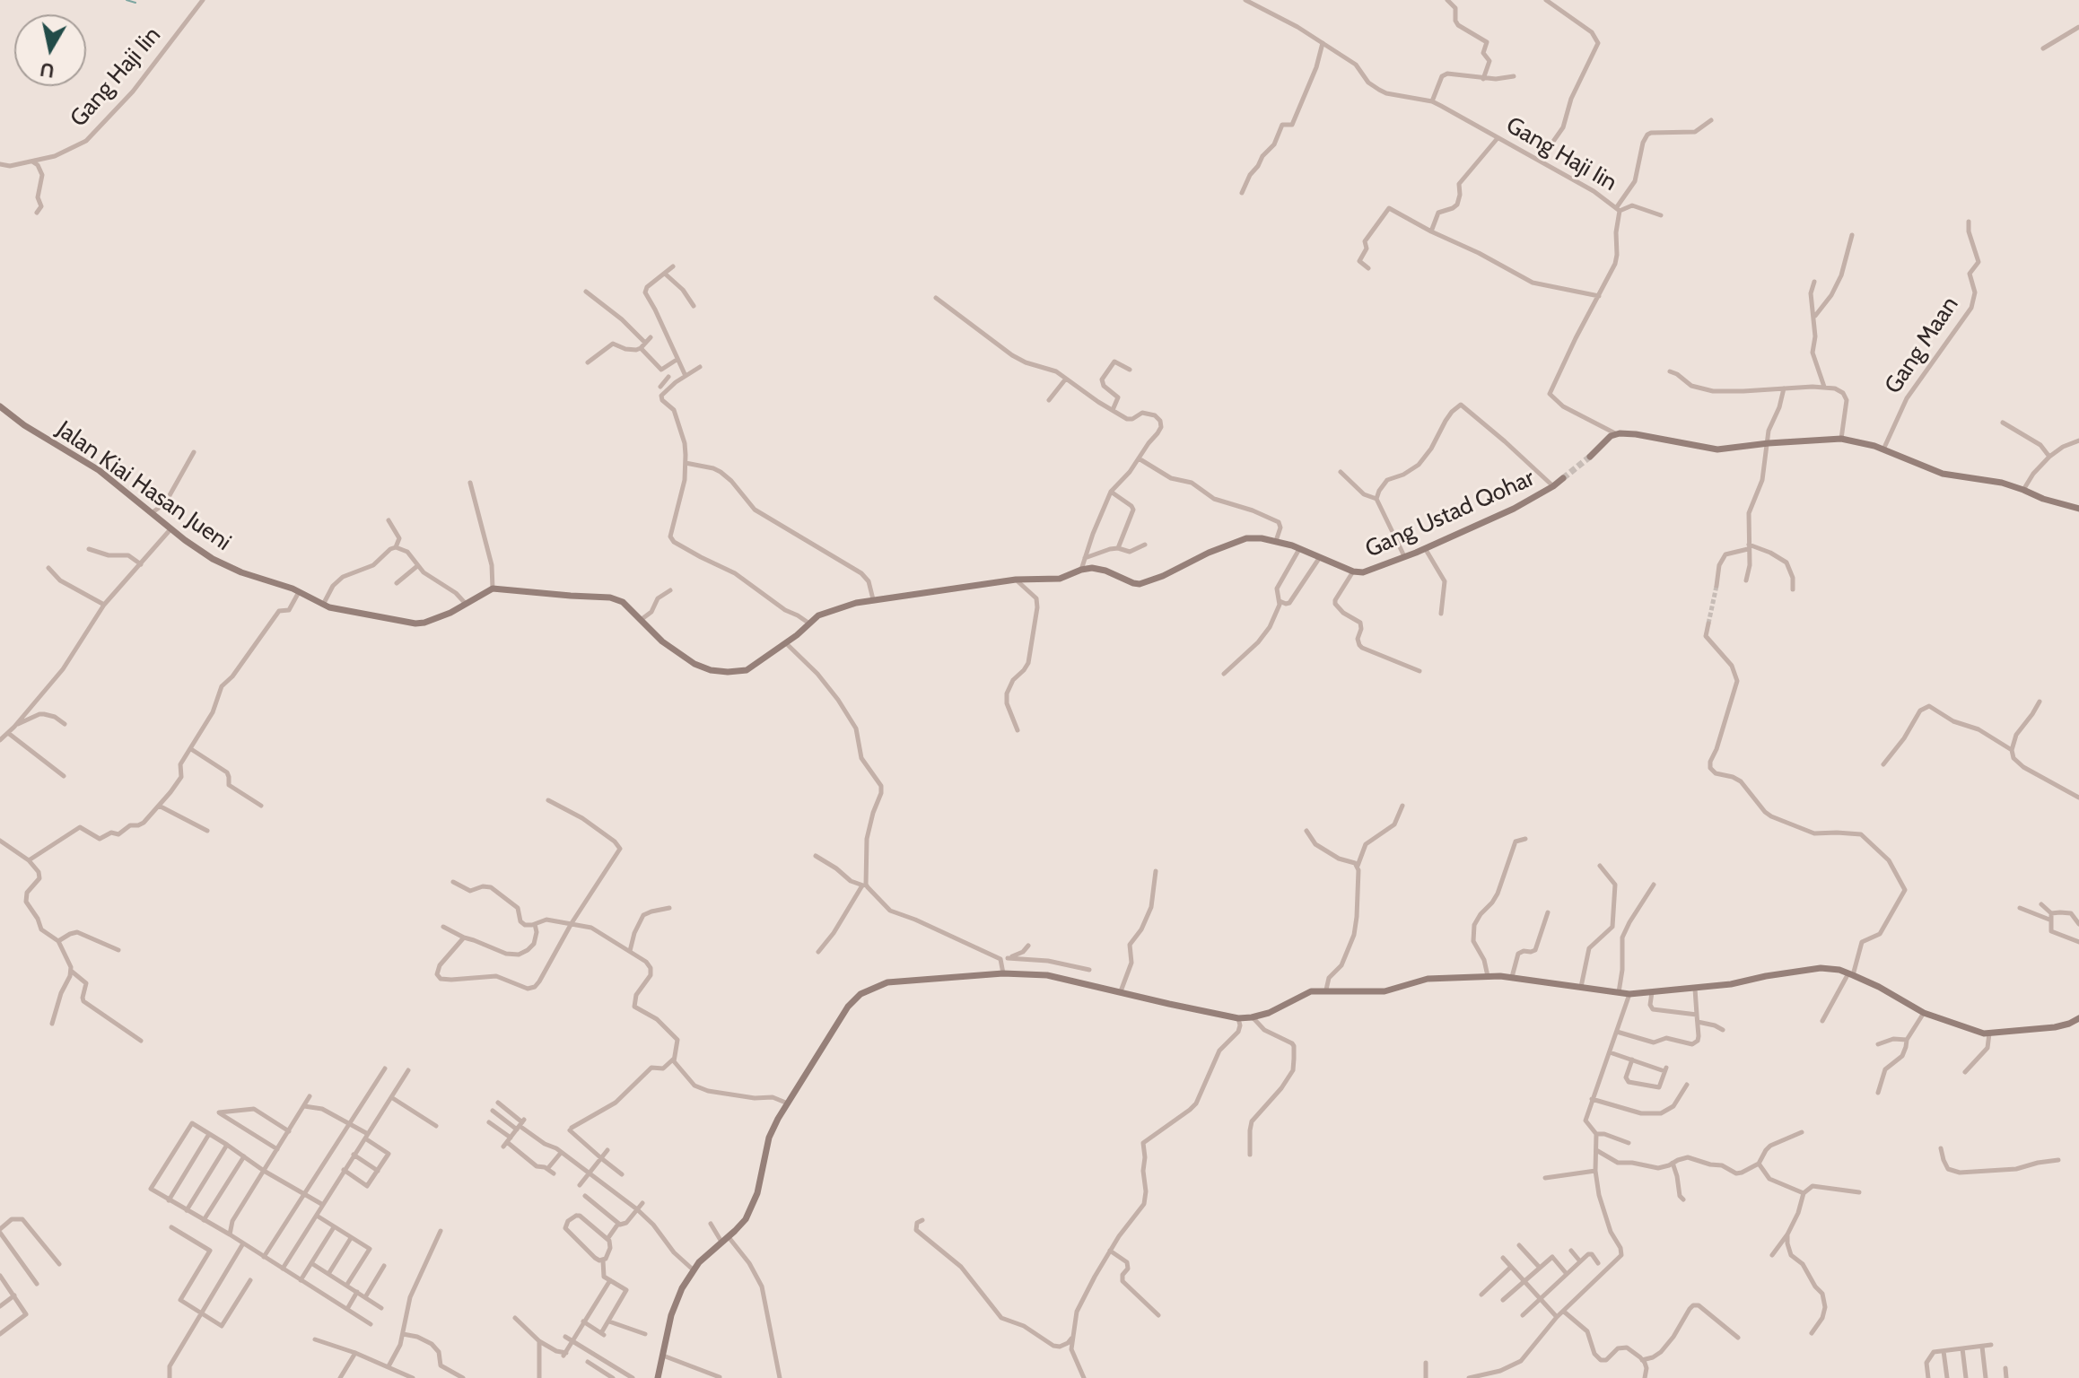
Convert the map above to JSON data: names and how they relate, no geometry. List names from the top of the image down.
{
  "streets": {
    "street": [
      "Gang Haji Iin",
      "Gang Maan",
      "Jalan Kiai Hasan Jueni",
      "Gang Ustad Qohar"
    ]
  },
  "north": "bottom"
}
